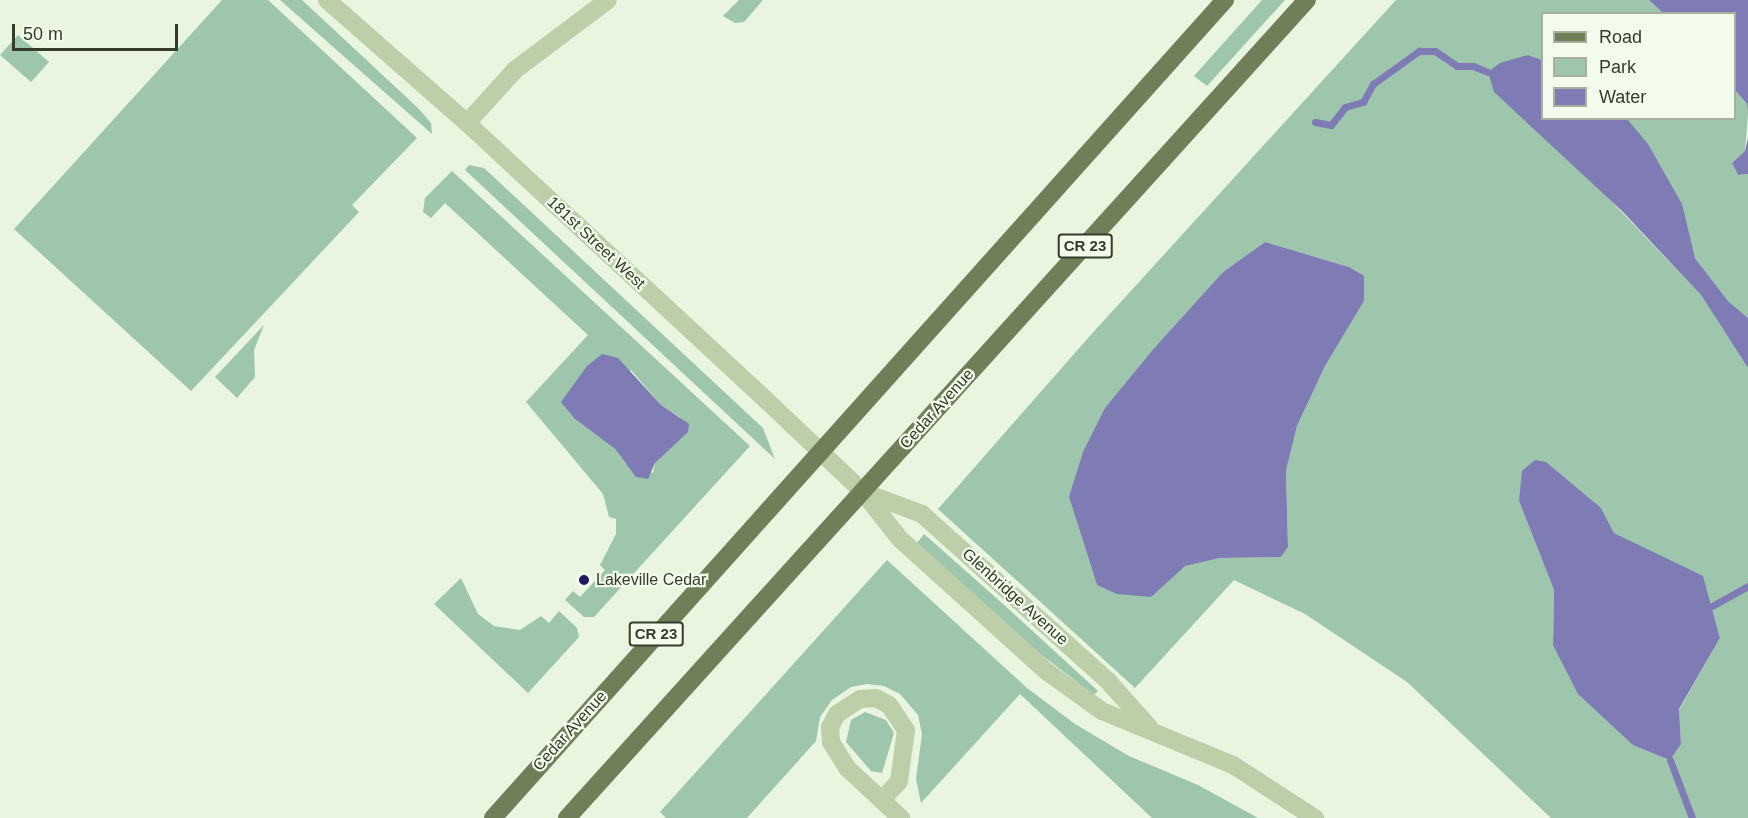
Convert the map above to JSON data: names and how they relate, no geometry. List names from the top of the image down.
{
  "streets": {
    "main road": ["CR 23", "Cedar Avenue"],
    "street": ["181st Street West", "Glenbridge Avenue"]
  },
  "crossings": [
    ["181st Street West", "Cedar Avenue"],
    ["181st Street West", "Glenbridge Avenue"],
    ["Cedar Avenue", "Glenbridge Avenue"]
  ],
  "places": ["Lakeville Cedar"],
  "legend": ["Road", "Park", "Water"],
  "scale_bar": "50 m"
}
